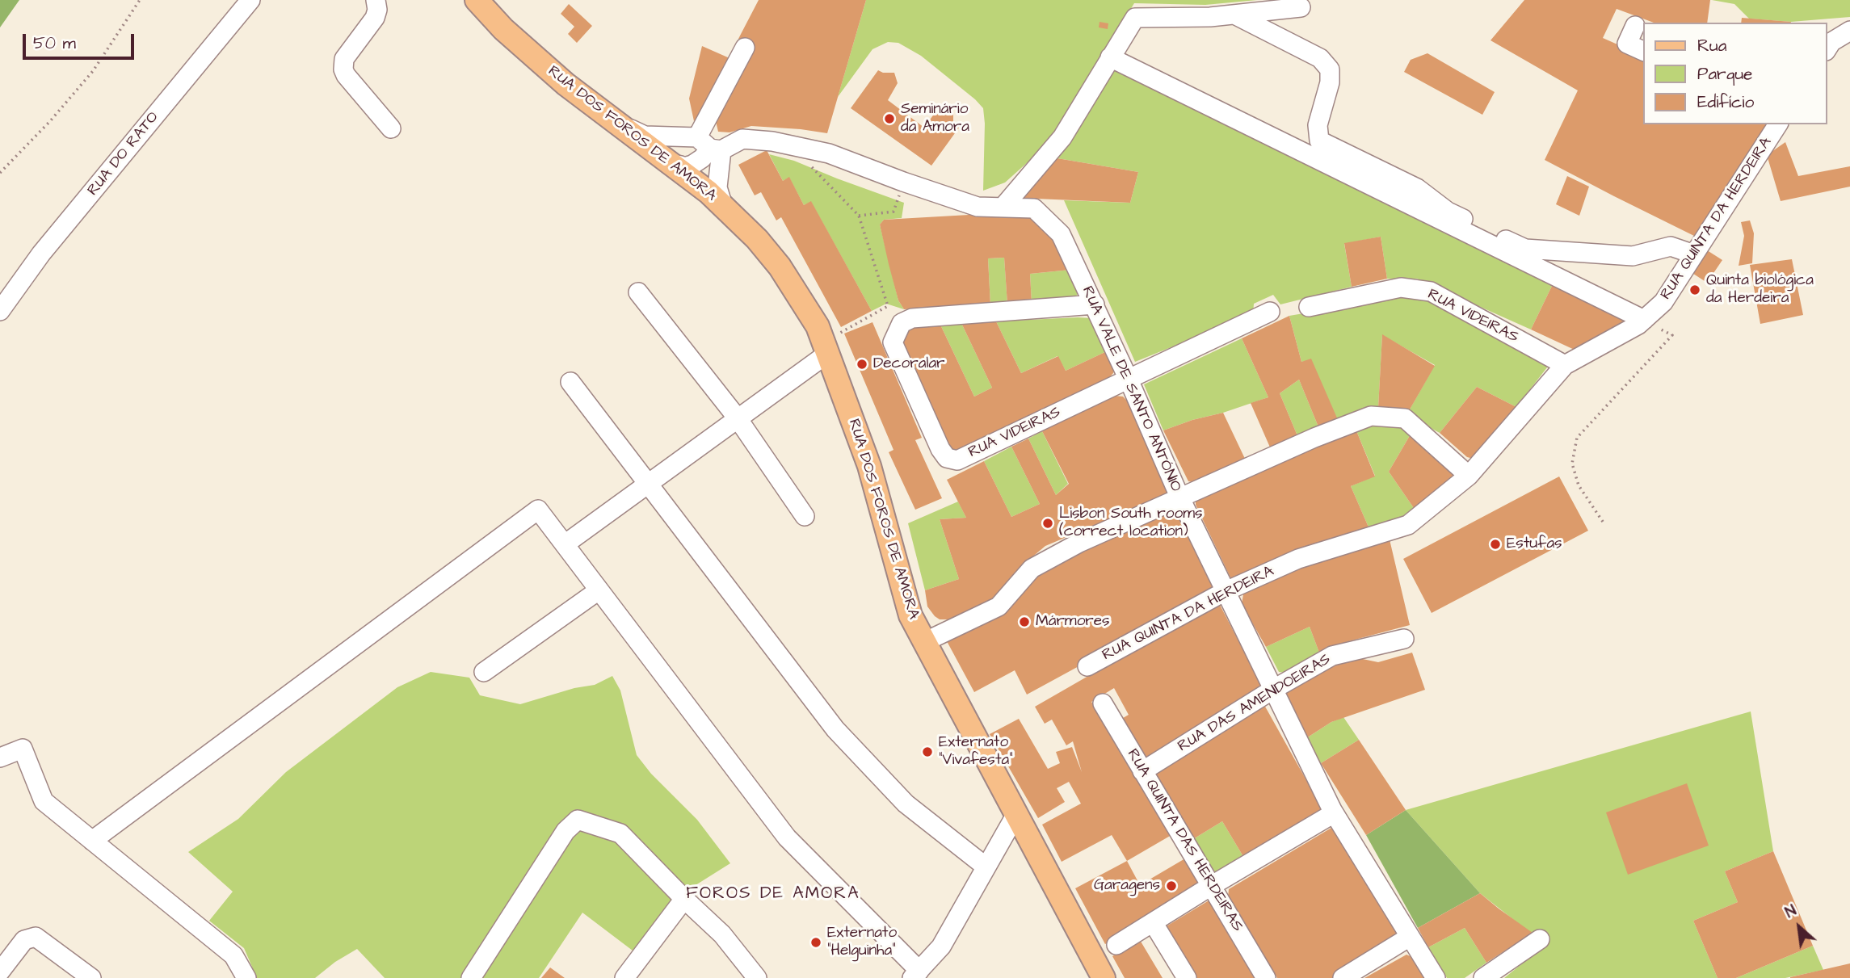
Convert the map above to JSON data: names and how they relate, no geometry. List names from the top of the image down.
{
  "streets": {
    "main road": ["RUA DOS FOROS DE AMORA"],
    "street": [
      "RUA DO RATO",
      "RUA QUINTA DA HERDEIRA",
      "RUA VIDEIRAS",
      "RUA VALE DE SANTO ANTÓNIO",
      "RUA DAS AMENDOEIRAS",
      "RUA QUINTA DAS HERDEIRAS"
    ]
  },
  "crossings": [
    ["RUA QUINTA DA HERDEIRA", "RUA VIDEIRAS"],
    ["RUA QUINTA DA HERDEIRA", "RUA VALE DE SANTO ANTÓNIO"],
    ["RUA VIDEIRAS", "RUA VALE DE SANTO ANTÓNIO"],
    ["RUA VALE DE SANTO ANTÓNIO", "RUA DAS AMENDOEIRAS"],
    ["RUA DAS AMENDOEIRAS", "RUA QUINTA DAS HERDEIRAS"]
  ],
  "districts": ["FOROS DE AMORA"],
  "places": [
    "Seminário da Amora",
    "Quinta biológica da Herdeira",
    "Decoralar",
    "Lisbon South rooms (correct location)",
    "Estufas",
    "Mármores",
    "Externato \"Vivafesta\"",
    "Garagens",
    "Externato \"Helguinha\""
  ],
  "legend": ["Rua", "Parque", "Edifício"],
  "scale_bar": "50 m",
  "north": "top left"
}
